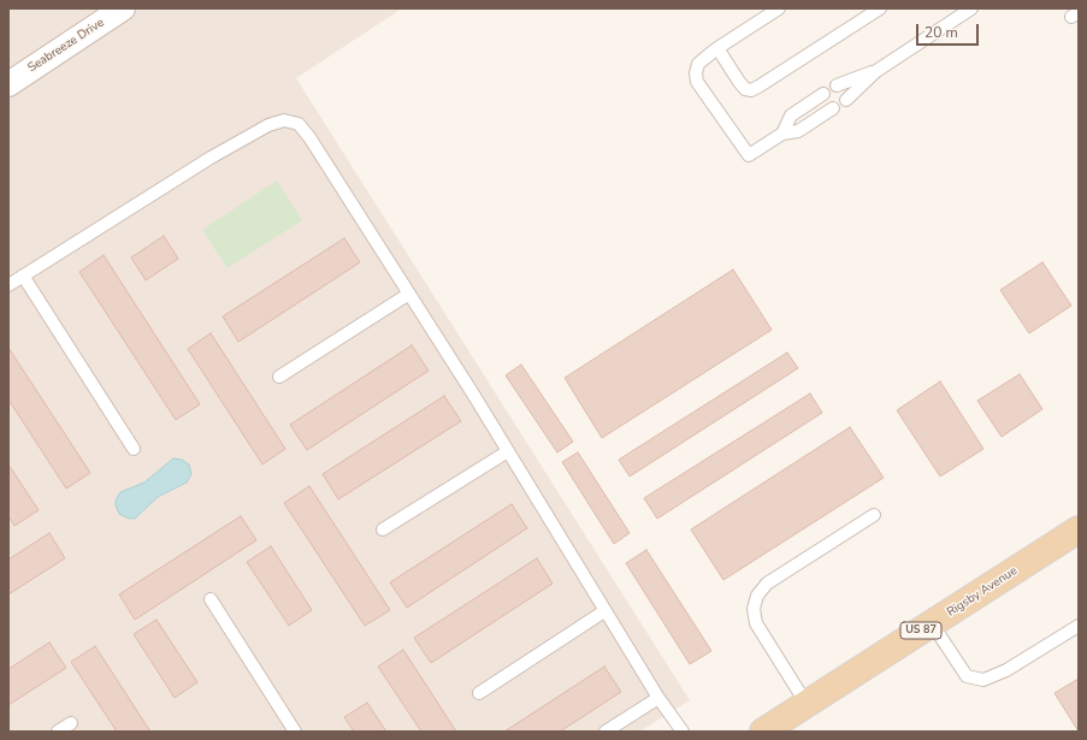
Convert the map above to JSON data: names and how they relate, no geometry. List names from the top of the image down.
{
  "streets": {
    "main road": ["Rigsby Avenue", "US 87"],
    "street": ["Seabreeze Drive"]
  },
  "scale_bar": "20 m"
}
